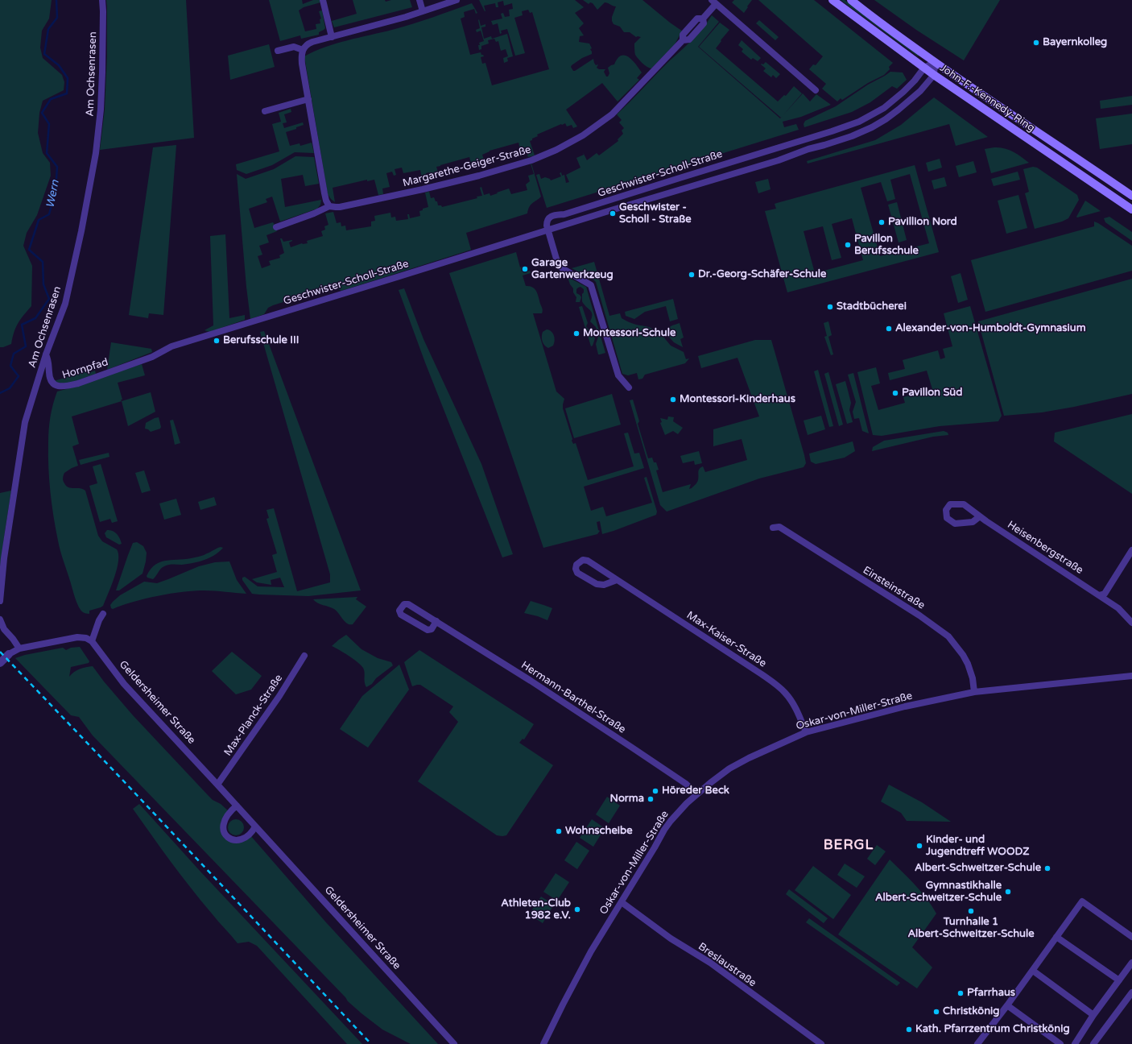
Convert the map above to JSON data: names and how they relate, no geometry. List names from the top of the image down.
{
  "streets": {
    "main road": ["John-F.-Kennedy-Ring"],
    "street": [
      "Am Ochsenrasen",
      "Margarethe-Geiger-Straße",
      "Geschwister-Scholl-Straße",
      "Hornpfad",
      "Heisenbergstraße",
      "Einsteinstraße",
      "Max-Kaiser-Straße",
      "Hermann-Barthel-Straße",
      "Geldersheimer Straße",
      "Oskar-von-Miller-Straße",
      "Max-Planck-Straße",
      "Breslaustraße"
    ]
  },
  "crossings": [
    ["Am Ochsenrasen", "Hornpfad"],
    ["John-F.-Kennedy-Ring", "Geschwister-Scholl-Straße"],
    ["Geschwister-Scholl-Straße", "Hornpfad"],
    ["Einsteinstraße", "Oskar-von-Miller-Straße"],
    ["Max-Kaiser-Straße", "Oskar-von-Miller-Straße"],
    ["Hermann-Barthel-Straße", "Oskar-von-Miller-Straße"],
    ["Geldersheimer Straße", "Max-Planck-Straße"],
    ["Oskar-von-Miller-Straße", "Breslaustraße"]
  ],
  "districts": ["BERGL"],
  "water": ["Wern"],
  "places": [
    "Bayernkolleg",
    "Geschwister - Scholl - Straße",
    "Pavillion Nord",
    "Pavillon Berufsschule",
    "Garage Gartenwerkzeug",
    "Dr.-Georg-Schäfer-Schule",
    "Stadtbücherei",
    "Alexander-von-Humboldt-Gymnasium",
    "Montessori-Schule",
    "Berufsschule III",
    "Pavillon Süd",
    "Montessori-Kinderhaus",
    "Höreder Beck",
    "Norma",
    "Wohnscheibe",
    "Kinder- und Jugendtreff WOODZ",
    "Albert-Schweitzer-Schule",
    "Gymnastikhalle Albert-Schweitzer-Schule",
    "Athleten-Club 1982 e.V.",
    "Turnhalle 1 Albert-Schweitzer-Schule",
    "Pfarrhaus",
    "Christkönig",
    "Kath. Pfarrzentrum Christkönig"
  ]
}
